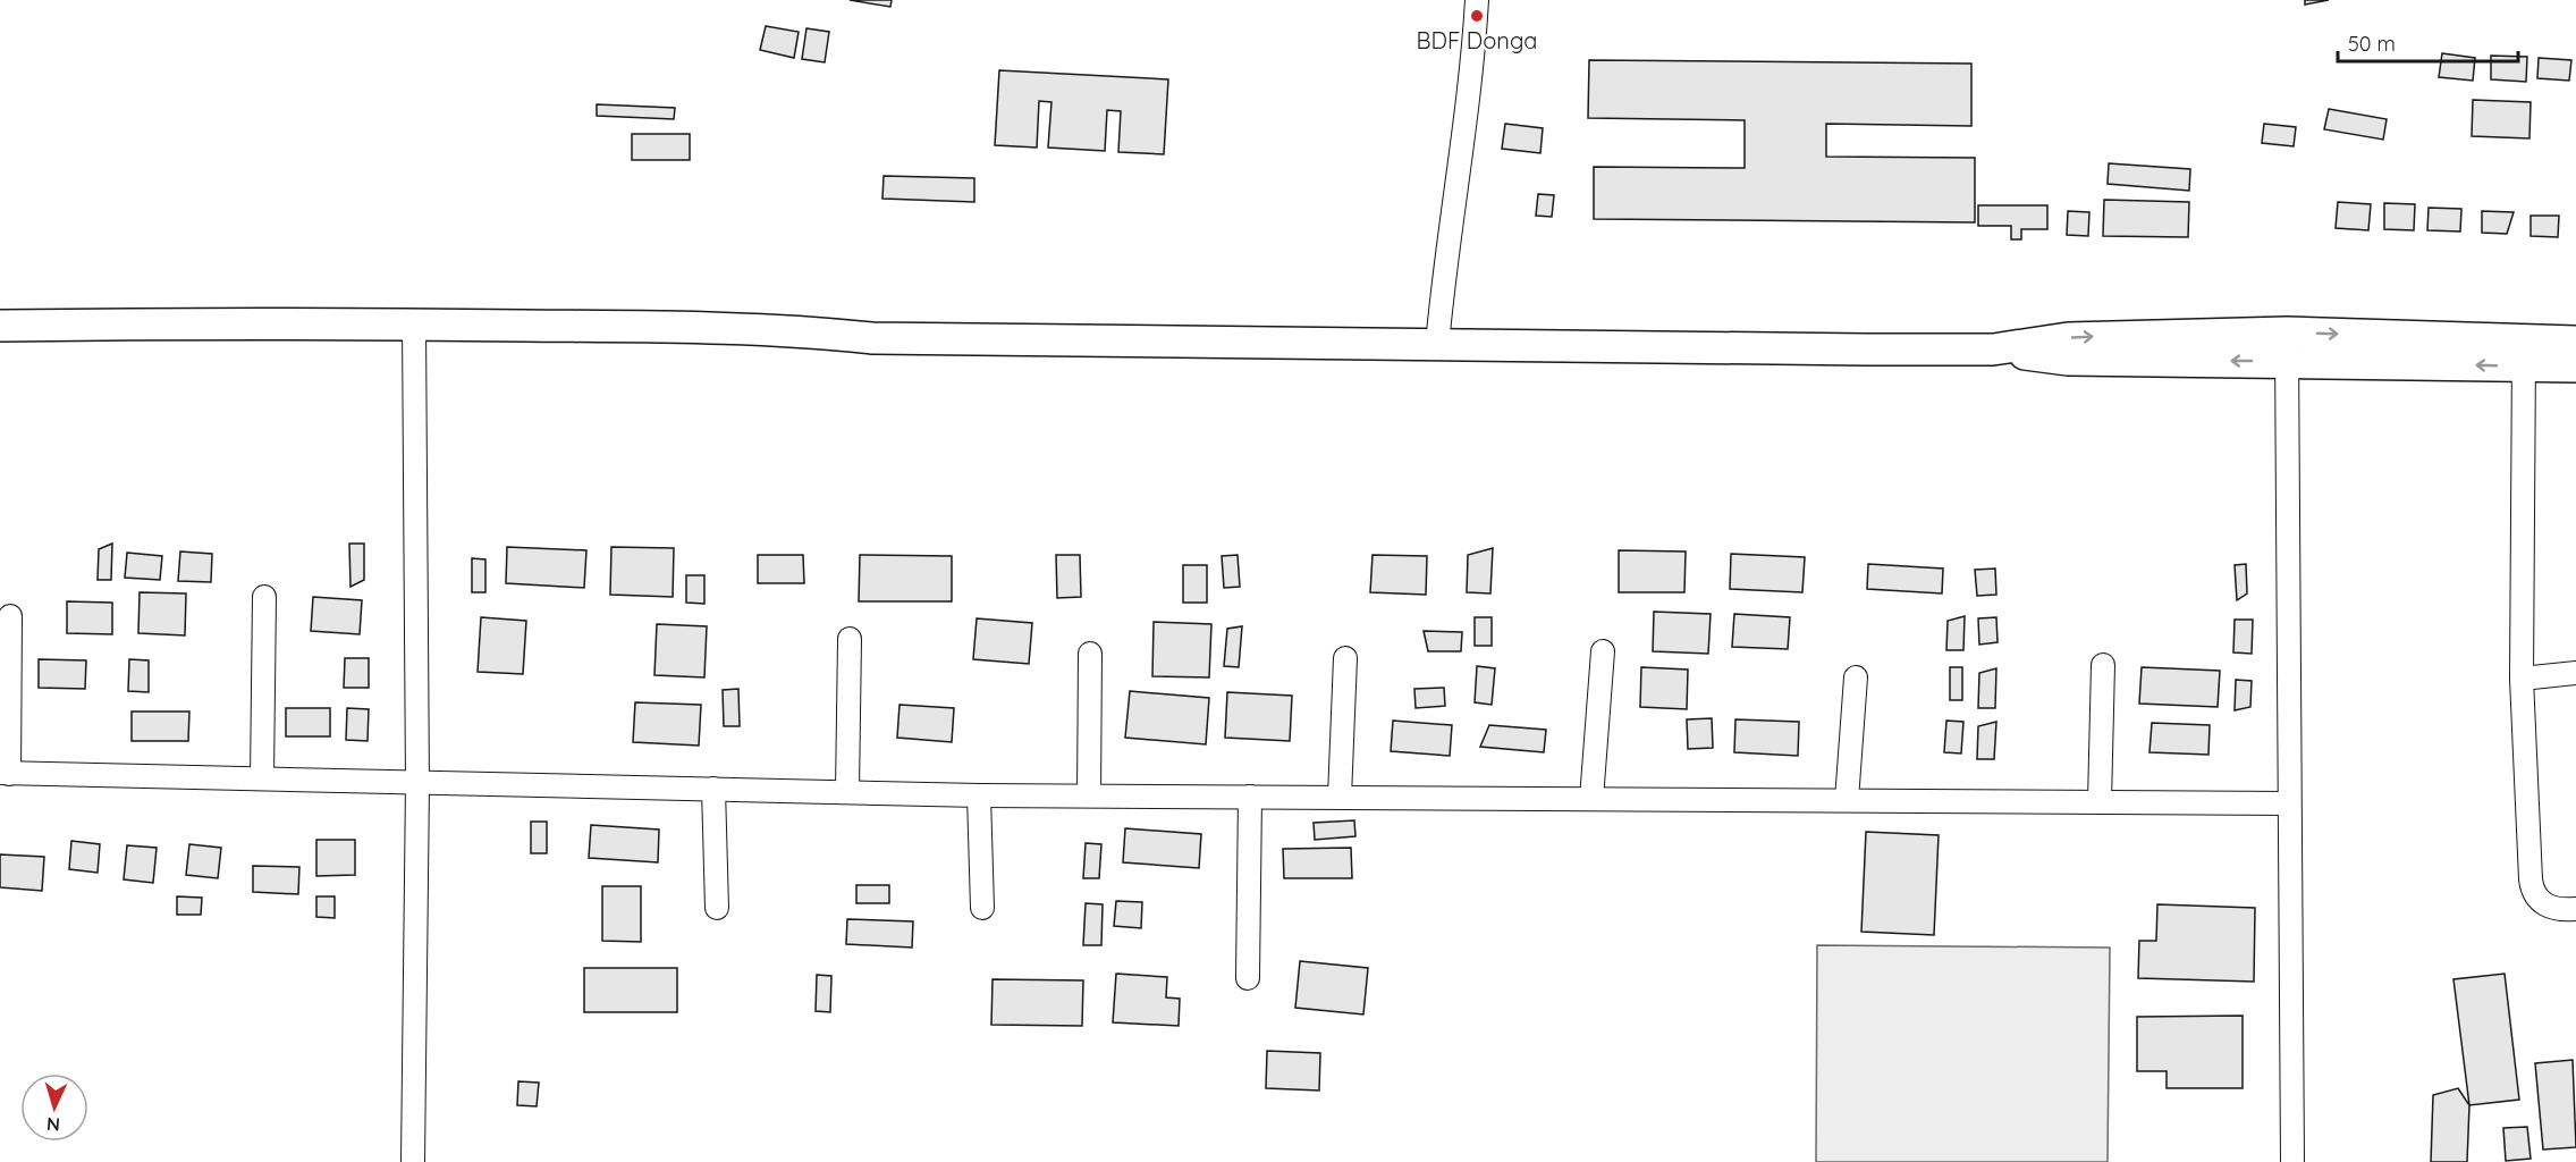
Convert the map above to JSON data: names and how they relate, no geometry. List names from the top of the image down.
{
  "places": ["BDF Donga"],
  "scale_bar": "50 m",
  "north": "bottom"
}
